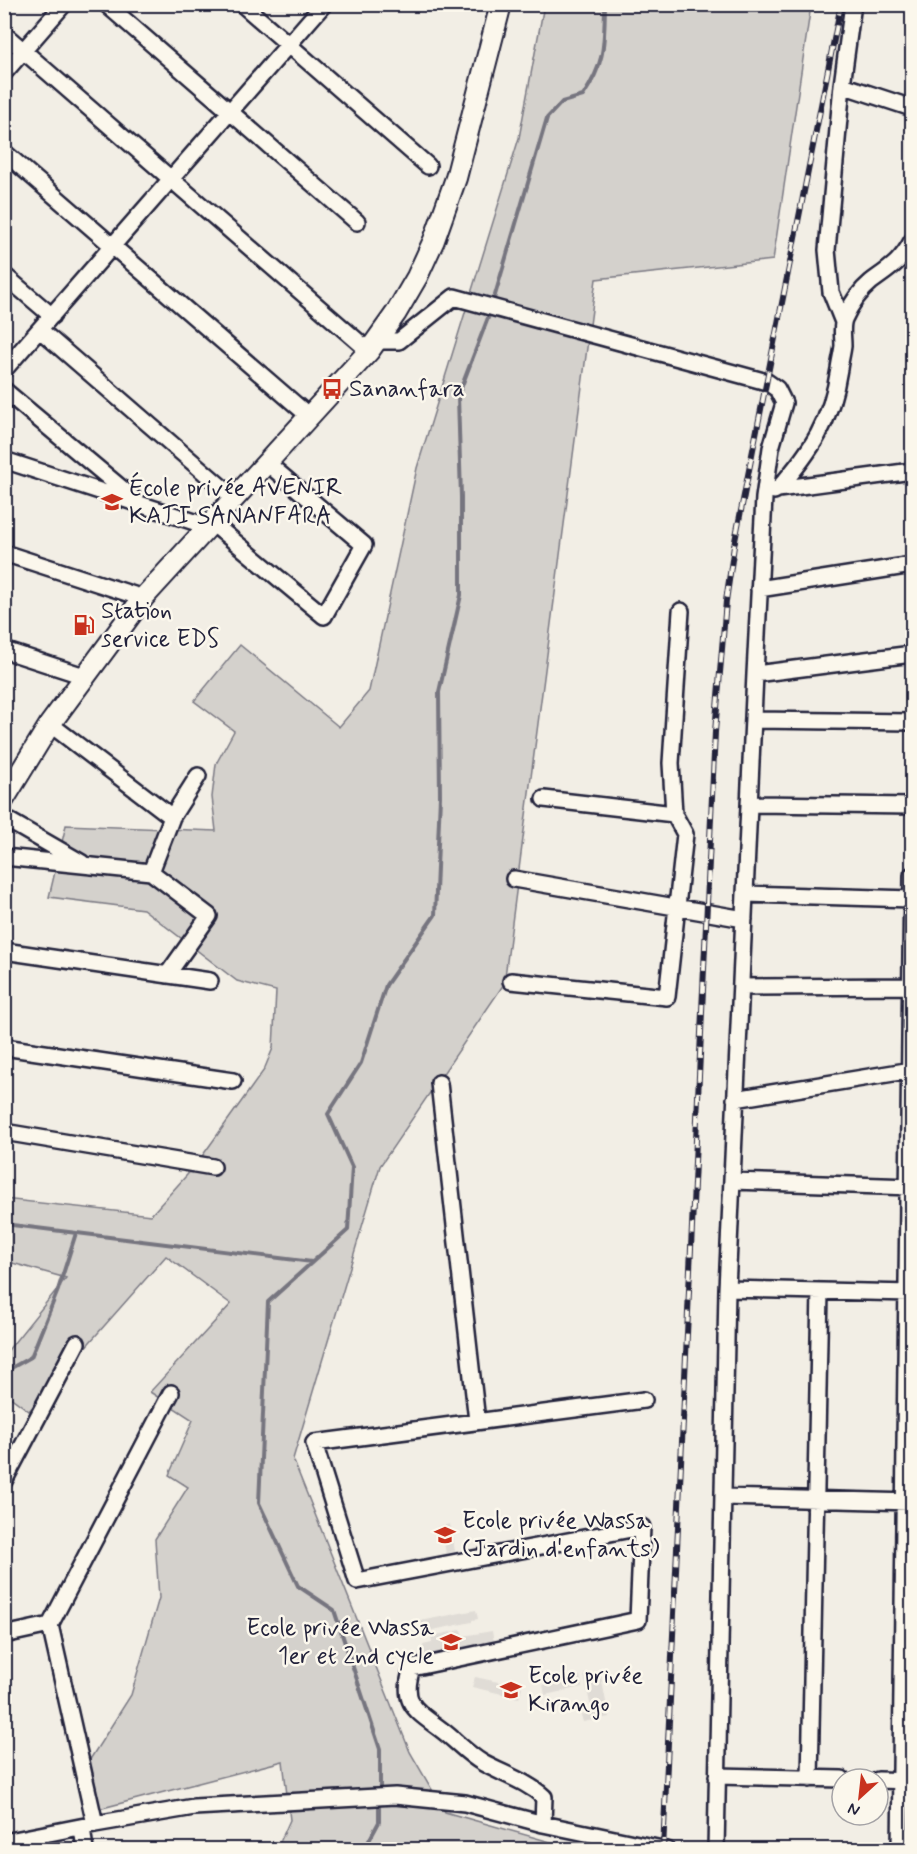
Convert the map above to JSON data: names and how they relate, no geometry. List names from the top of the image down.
{
  "places": {
    "bus stop": ["Sananfara"],
    "school or university": [
      "École privée AVENIR KATI SANANFARA",
      "Ecole privée Wassa (Jardin d'enfants)",
      "Ecole privée Wassa 1er et 2nd cycle",
      "Ecole privée Kirango"
    ],
    "fuel station": ["Station service EDS"]
  },
  "north": "bottom left"
}
